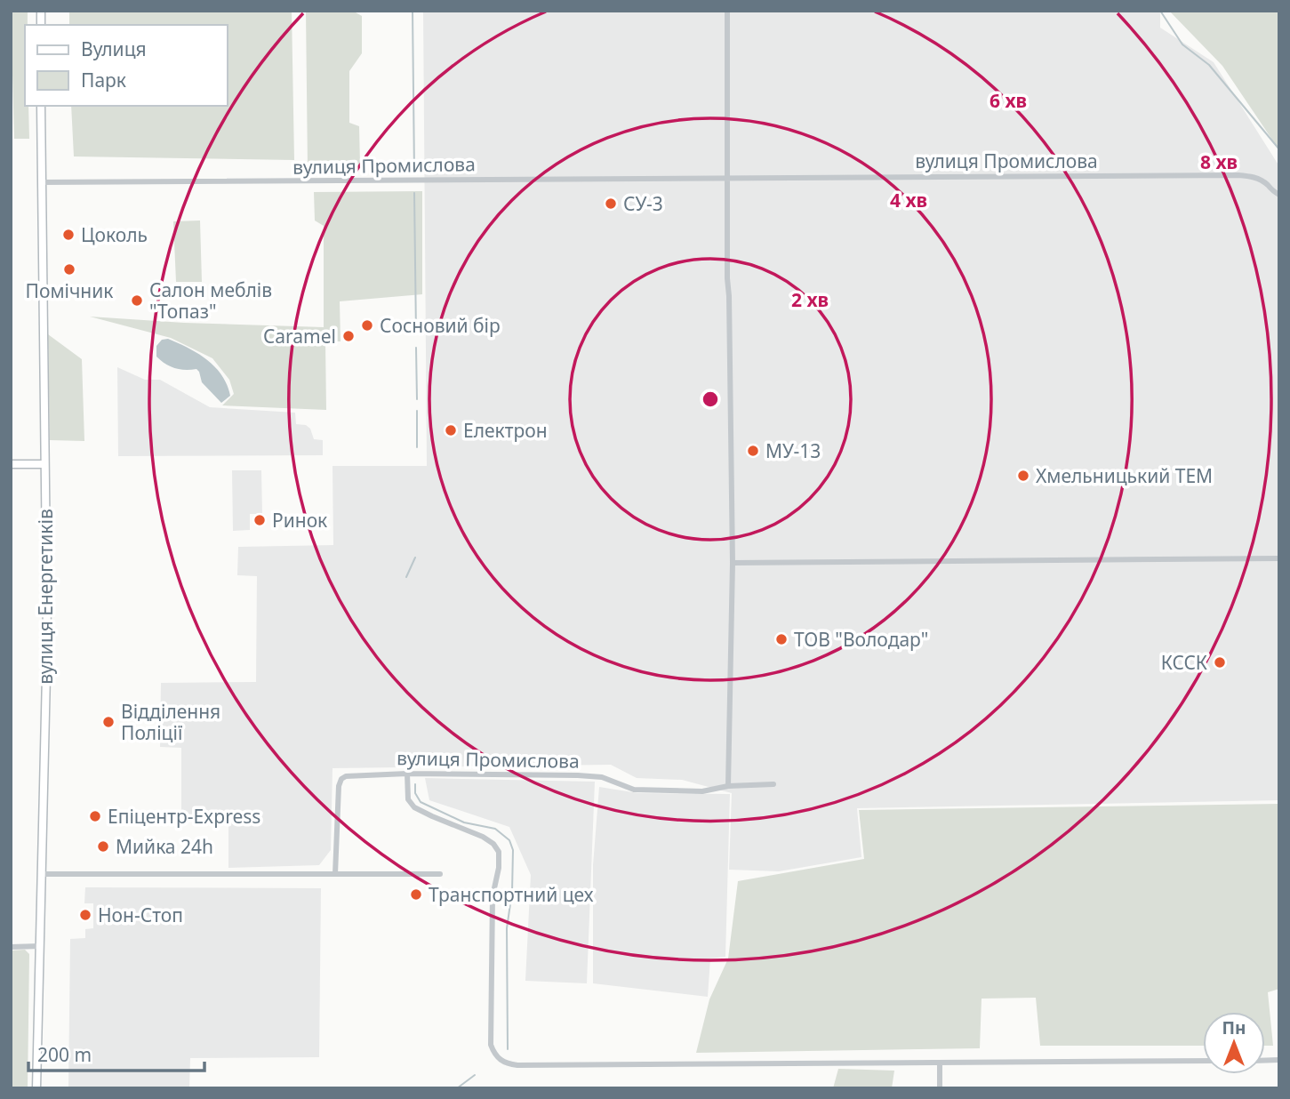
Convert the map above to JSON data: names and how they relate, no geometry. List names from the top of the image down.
{
  "streets": {
    "main road": ["вулиця Енергетиків"],
    "street": ["вулиця Промислова"]
  },
  "crossings": [
    ["вулиця Промислова", "вулиця Енергетиків"]
  ],
  "places": [
    "СУ-3",
    "Цоколь",
    "Помічник",
    "Салон меблів \"Топаз\"",
    "Сосновий бір",
    "Caramel",
    "Електрон",
    "МУ-13",
    "Хмельницький ТЕМ",
    "Ринок",
    "ТОВ \"Володар\"",
    "КССК",
    "Відділення Поліції",
    "Епіцентр-Express",
    "Мийка 24һ",
    "Транспортний цех",
    "Нон-Стоп"
  ],
  "legend": ["Вулиця", "Парк"],
  "scale_bar": "200 m",
  "north": "top",
  "rings": [
    "6 хв",
    "8 хв",
    "4 хв",
    "2 хв"
  ]
}
